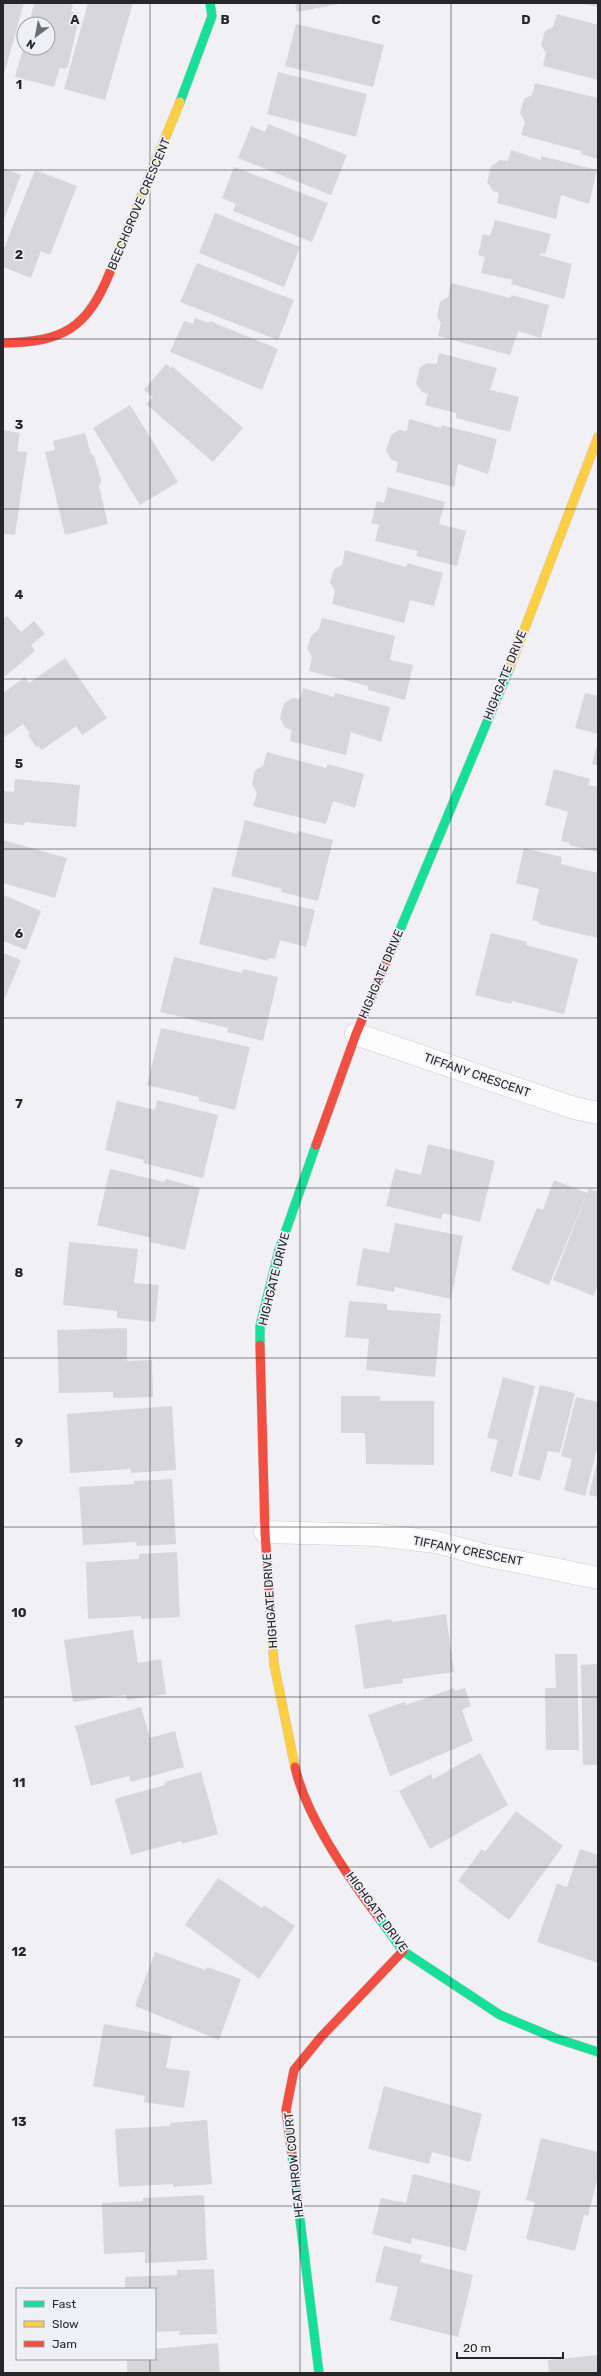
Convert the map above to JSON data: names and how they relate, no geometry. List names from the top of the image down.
{
  "streets": {
    "street": [
      "BEECHGROVE CRESCENT",
      "HIGHGATE DRIVE",
      "TIFFANY CRESCENT",
      "HEATHROW COURT"
    ]
  },
  "crossings": [
    ["HIGHGATE DRIVE", "TIFFANY CRESCENT"],
    ["HIGHGATE DRIVE", "HEATHROW COURT"]
  ],
  "legend": ["Fast", "Slow", "Jam"],
  "scale_bar": "20 m",
  "north": "bottom left",
  "grid": {
    "columns": [
      "A",
      "B",
      "C",
      "D"
    ],
    "rows": [
      "1",
      "2",
      "3",
      "4",
      "5",
      "6",
      "7",
      "8",
      "9",
      "10",
      "11",
      "12",
      "13"
    ]
  }
}
